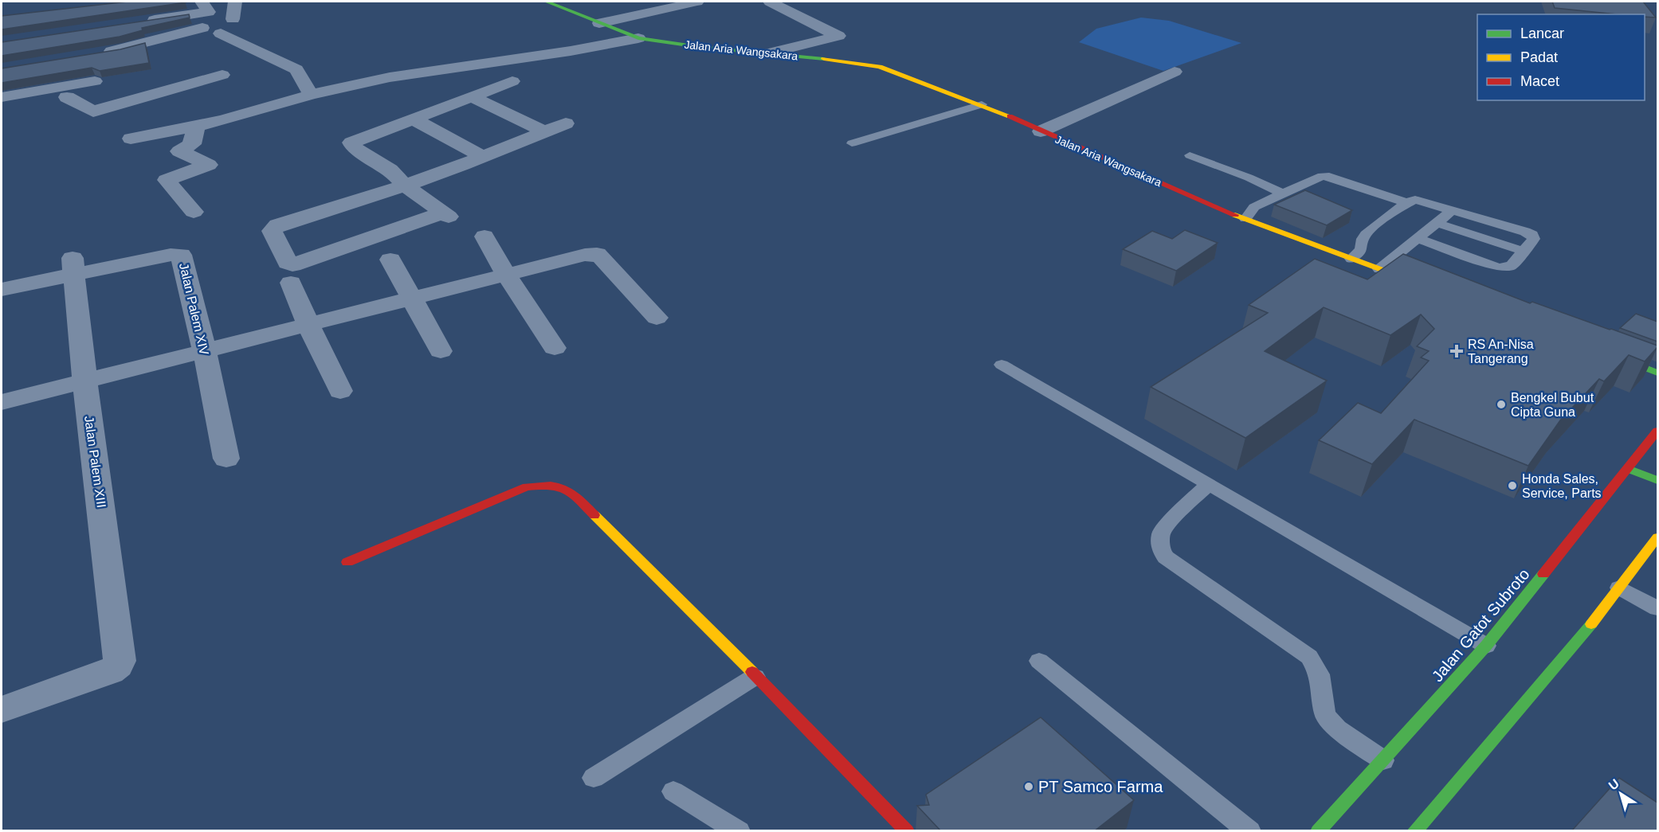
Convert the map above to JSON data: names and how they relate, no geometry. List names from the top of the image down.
{
  "streets": {
    "main road": ["Jalan Aria Wangsakara", "Jalan Gatot Subroto"],
    "street": ["Jalan Palem XIV", "Jalan Palem XIII"]
  },
  "crossings": [
    ["Jalan Palem XIV", "Jalan Palem XIII"]
  ],
  "places": {
    "health": ["RS An-Nisa Tangerang"],
    "other": ["Bengkel Bubut Cipta Guna", "Honda Sales, Service, Parts", "PT Samco Farma"]
  },
  "legend": ["Lancar", "Padat", "Macet"],
  "north": "top left"
}
